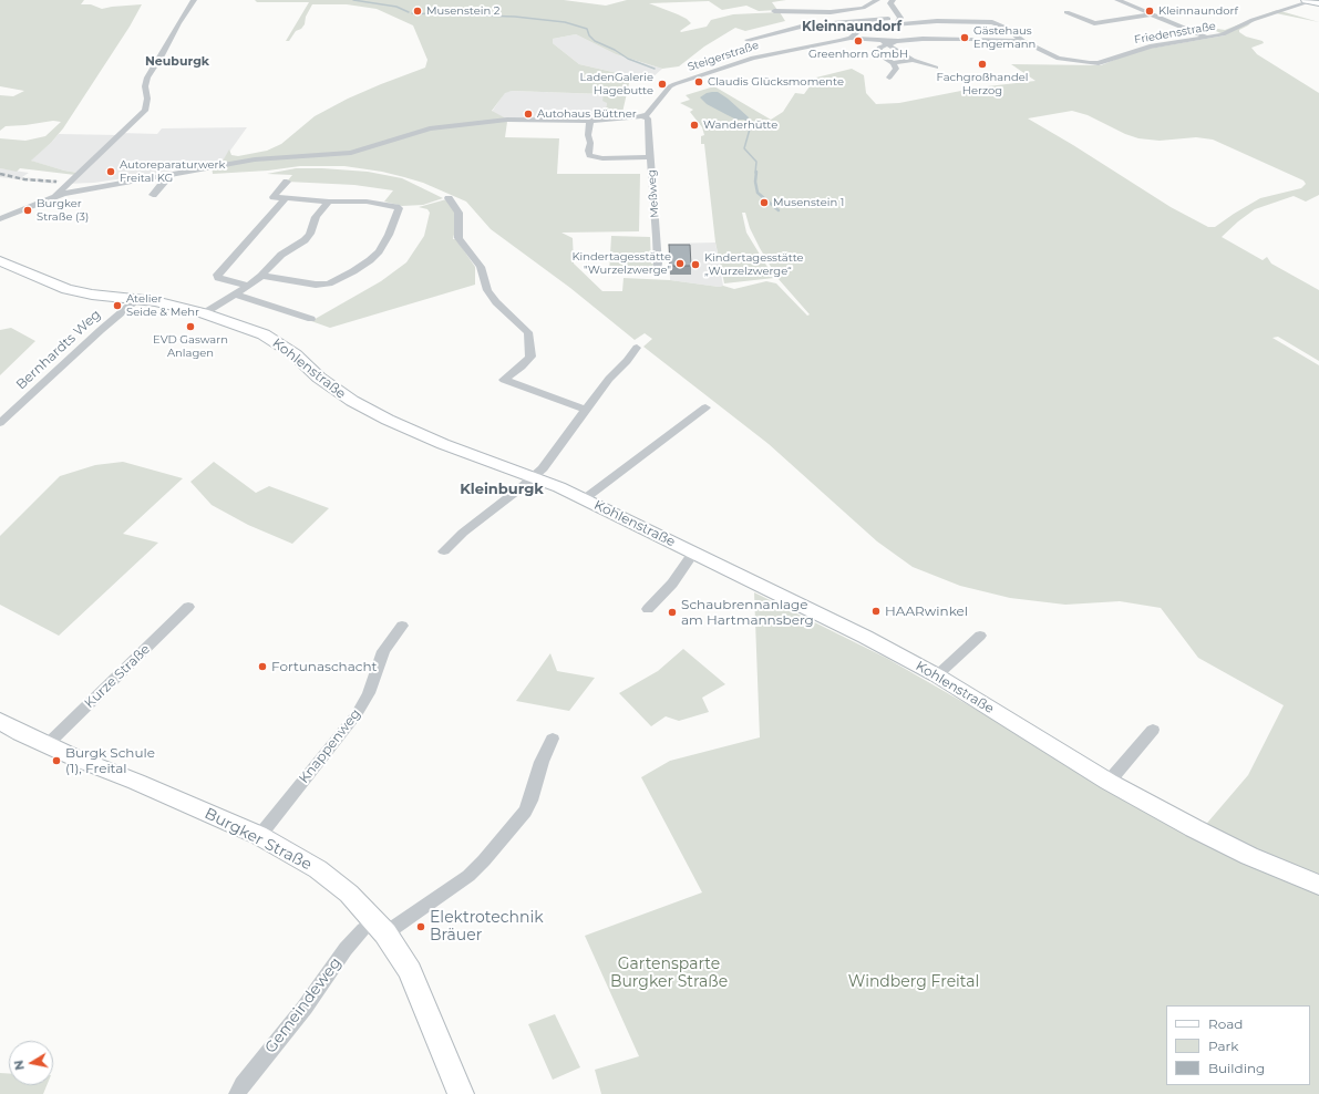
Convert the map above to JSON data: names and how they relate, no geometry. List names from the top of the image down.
{
  "streets": {
    "street": [
      "Friedensstraße",
      "Steigerstraße",
      "Meßweg",
      "Bernhardts Weg",
      "Kohlenstraße",
      "Kurze Straße",
      "Knappenweg",
      "Burgker Straße",
      "Gemeindeweg"
    ]
  },
  "crossings": [
    ["Friedensstraße", "Steigerstraße"],
    ["Steigerstraße", "Meßweg"],
    ["Bernhardts Weg", "Kohlenstraße"],
    ["Kurze Straße", "Burgker Straße"],
    ["Knappenweg", "Burgker Straße"],
    ["Burgker Straße", "Gemeindeweg"]
  ],
  "districts": ["Kleinnaundorf", "Neuburgk", "Kleinburgk"],
  "parks": ["Gartensparte Burgker Straße", "Windberg Freital"],
  "places": [
    "Musenstein 2",
    "Kleinnaundorf",
    "Gästehaus Engemann",
    "Greenhorn GmbH",
    "Fachgroßhandel Herzog",
    "Claudis Glücksmomente",
    "LadenGalerie Hagebutte",
    "Autohaus Büttner",
    "Wanderhütte",
    "Autoreparaturwerk Freital KG",
    "Musenstein 1",
    "Burgker Straße (3)",
    "Kindertagesstätte \"Wurzelzwerge\"",
    "Kindertagesstätte „Wurzelzwerge“",
    "Atelier Seide & Mehr",
    "EVD Gaswarn Anlagen",
    "HAARwinkel",
    "Schaubrennanlage am Hartmannsberg",
    "Fortunaschacht",
    "Burgk Schule (1), Freital",
    "Elektrotechnik Bräuer"
  ],
  "legend": ["Road", "Park", "Building"],
  "north": "left"
}
